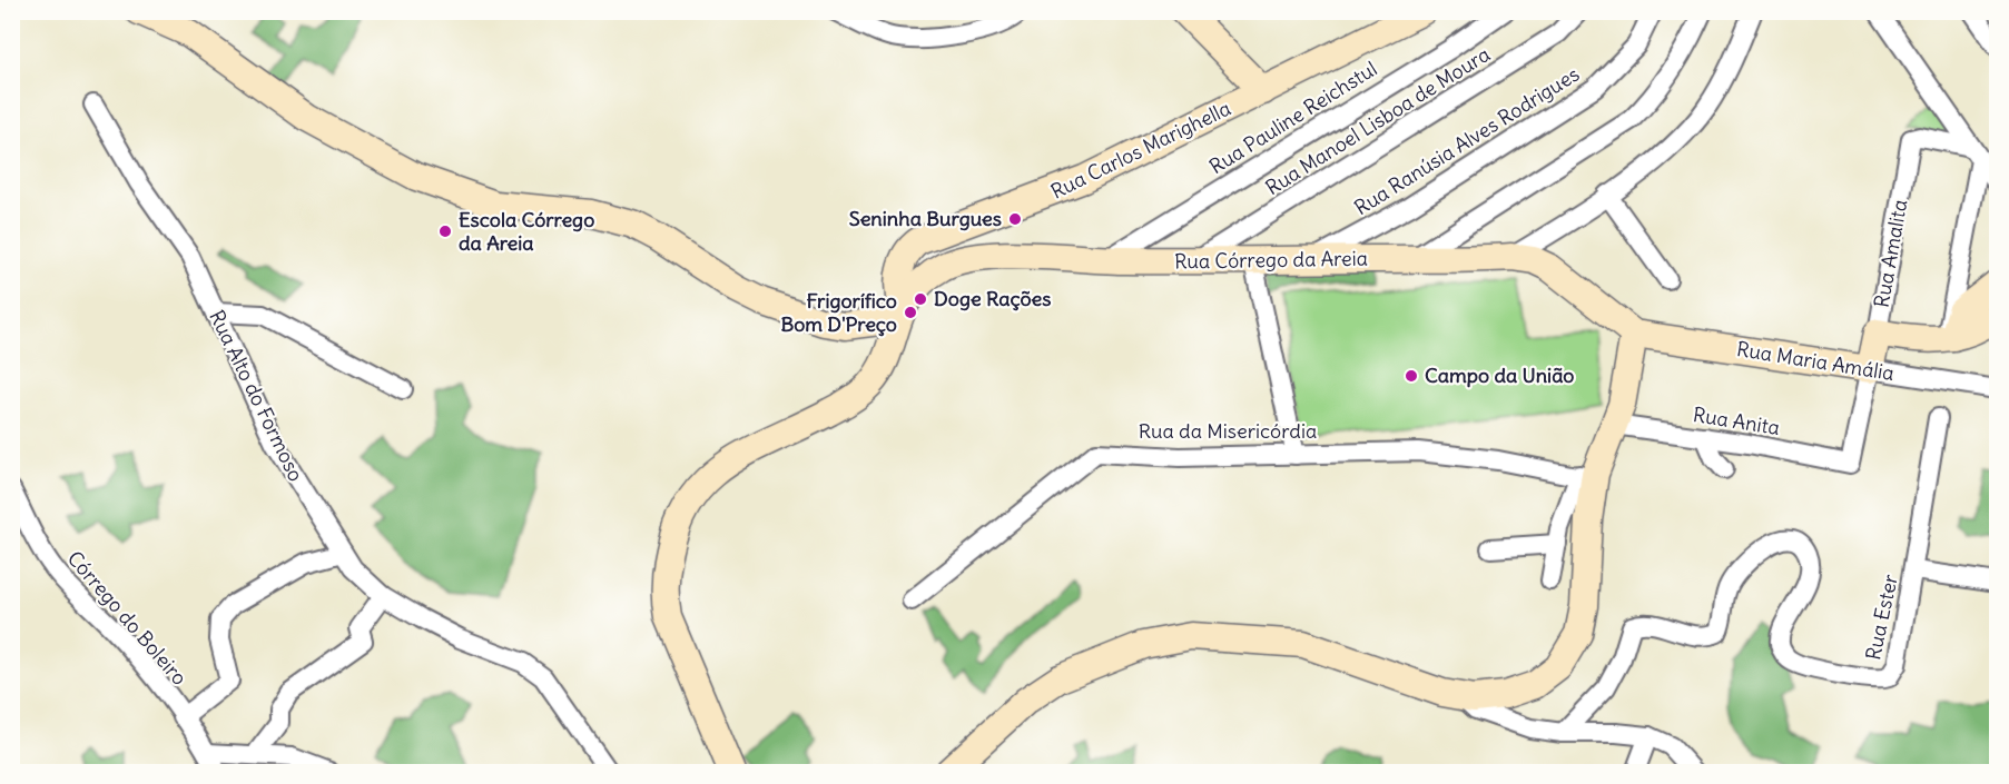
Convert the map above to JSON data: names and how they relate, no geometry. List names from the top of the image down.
{
  "streets": {
    "street": [
      "Rua Pauline Reichstul",
      "Rua Manoel Lisboa de Moura",
      "Rua Ranúsia Alves Rodrigues",
      "Rua Carlos Marighella",
      "Rua Amalita",
      "Rua Córrego da Areia",
      "Rua Maria Amália",
      "Rua Alto do Formoso",
      "Rua Anita",
      "Rua da Misericórdia",
      "Rua Ester",
      "Córrego do Boleiro"
    ]
  },
  "crossings": [
    ["Rua Pauline Reichstul", "Rua Córrego da Areia"],
    ["Rua Manoel Lisboa de Moura", "Rua Córrego da Areia"],
    ["Rua Ranúsia Alves Rodrigues", "Rua Córrego da Areia"],
    ["Rua Carlos Marighella", "Rua Córrego da Areia"],
    ["Rua Amalita", "Rua Maria Amália"],
    ["Rua Amalita", "Rua Anita"],
    ["Rua Córrego da Areia", "Rua Maria Amália"],
    ["Rua Maria Amália", "Rua Anita"]
  ],
  "places": [
    "Seninha Burgues",
    "Escola Córrego da Areia",
    "Doge Rações",
    "Frigorífico Bom D'Preço",
    "Campo da União"
  ]
}
